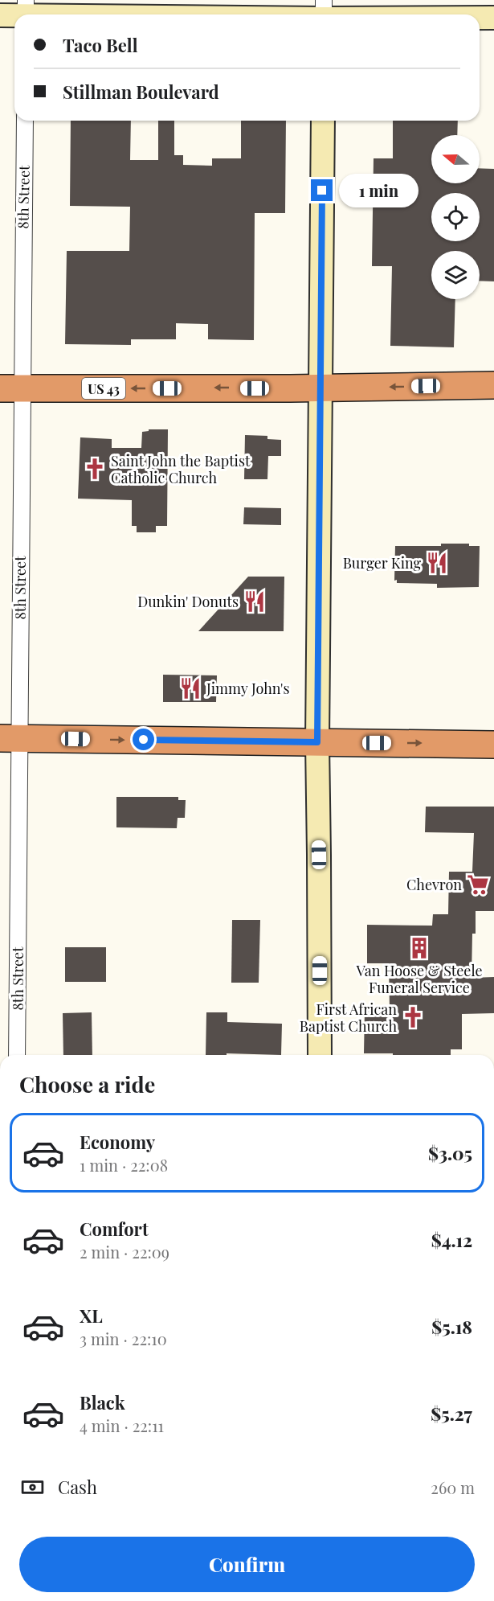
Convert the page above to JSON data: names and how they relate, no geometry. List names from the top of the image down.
{
  "streets": {
    "highway": ["US 43"],
    "street": ["8th Street"]
  },
  "crossings": [
    ["8th Street", "US 43"]
  ],
  "places": {
    "church": ["Saint John the Baptist Catholic Church", "First African Baptist Church"],
    "restaurant": ["Burger King", "Dunkin' Donuts", "Jimmy John's"],
    "supermarket": ["Chevron"],
    "building": ["Van Hoose & Steele Funeral Service"]
  },
  "north": "left",
  "page": {
    "banner": ["Taco Bell", "Stillman Boulevard"],
    "bubble": "1 min",
    "heading": "Choose a ride",
    "list": [
      {
        "name": "Economy",
        "note": "1 min · 22:08",
        "value": "$3.05"
      },
      {
        "name": "Comfort",
        "note": "2 min · 22:09",
        "value": "$4.12"
      },
      {
        "name": "XL",
        "note": "3 min · 22:10",
        "value": "$5.18"
      },
      {
        "name": "Black",
        "note": "4 min · 22:11",
        "value": "$5.27"
      }
    ],
    "pay": ["Cash", "260 m"],
    "buttons": "Confirm"
  }
}
